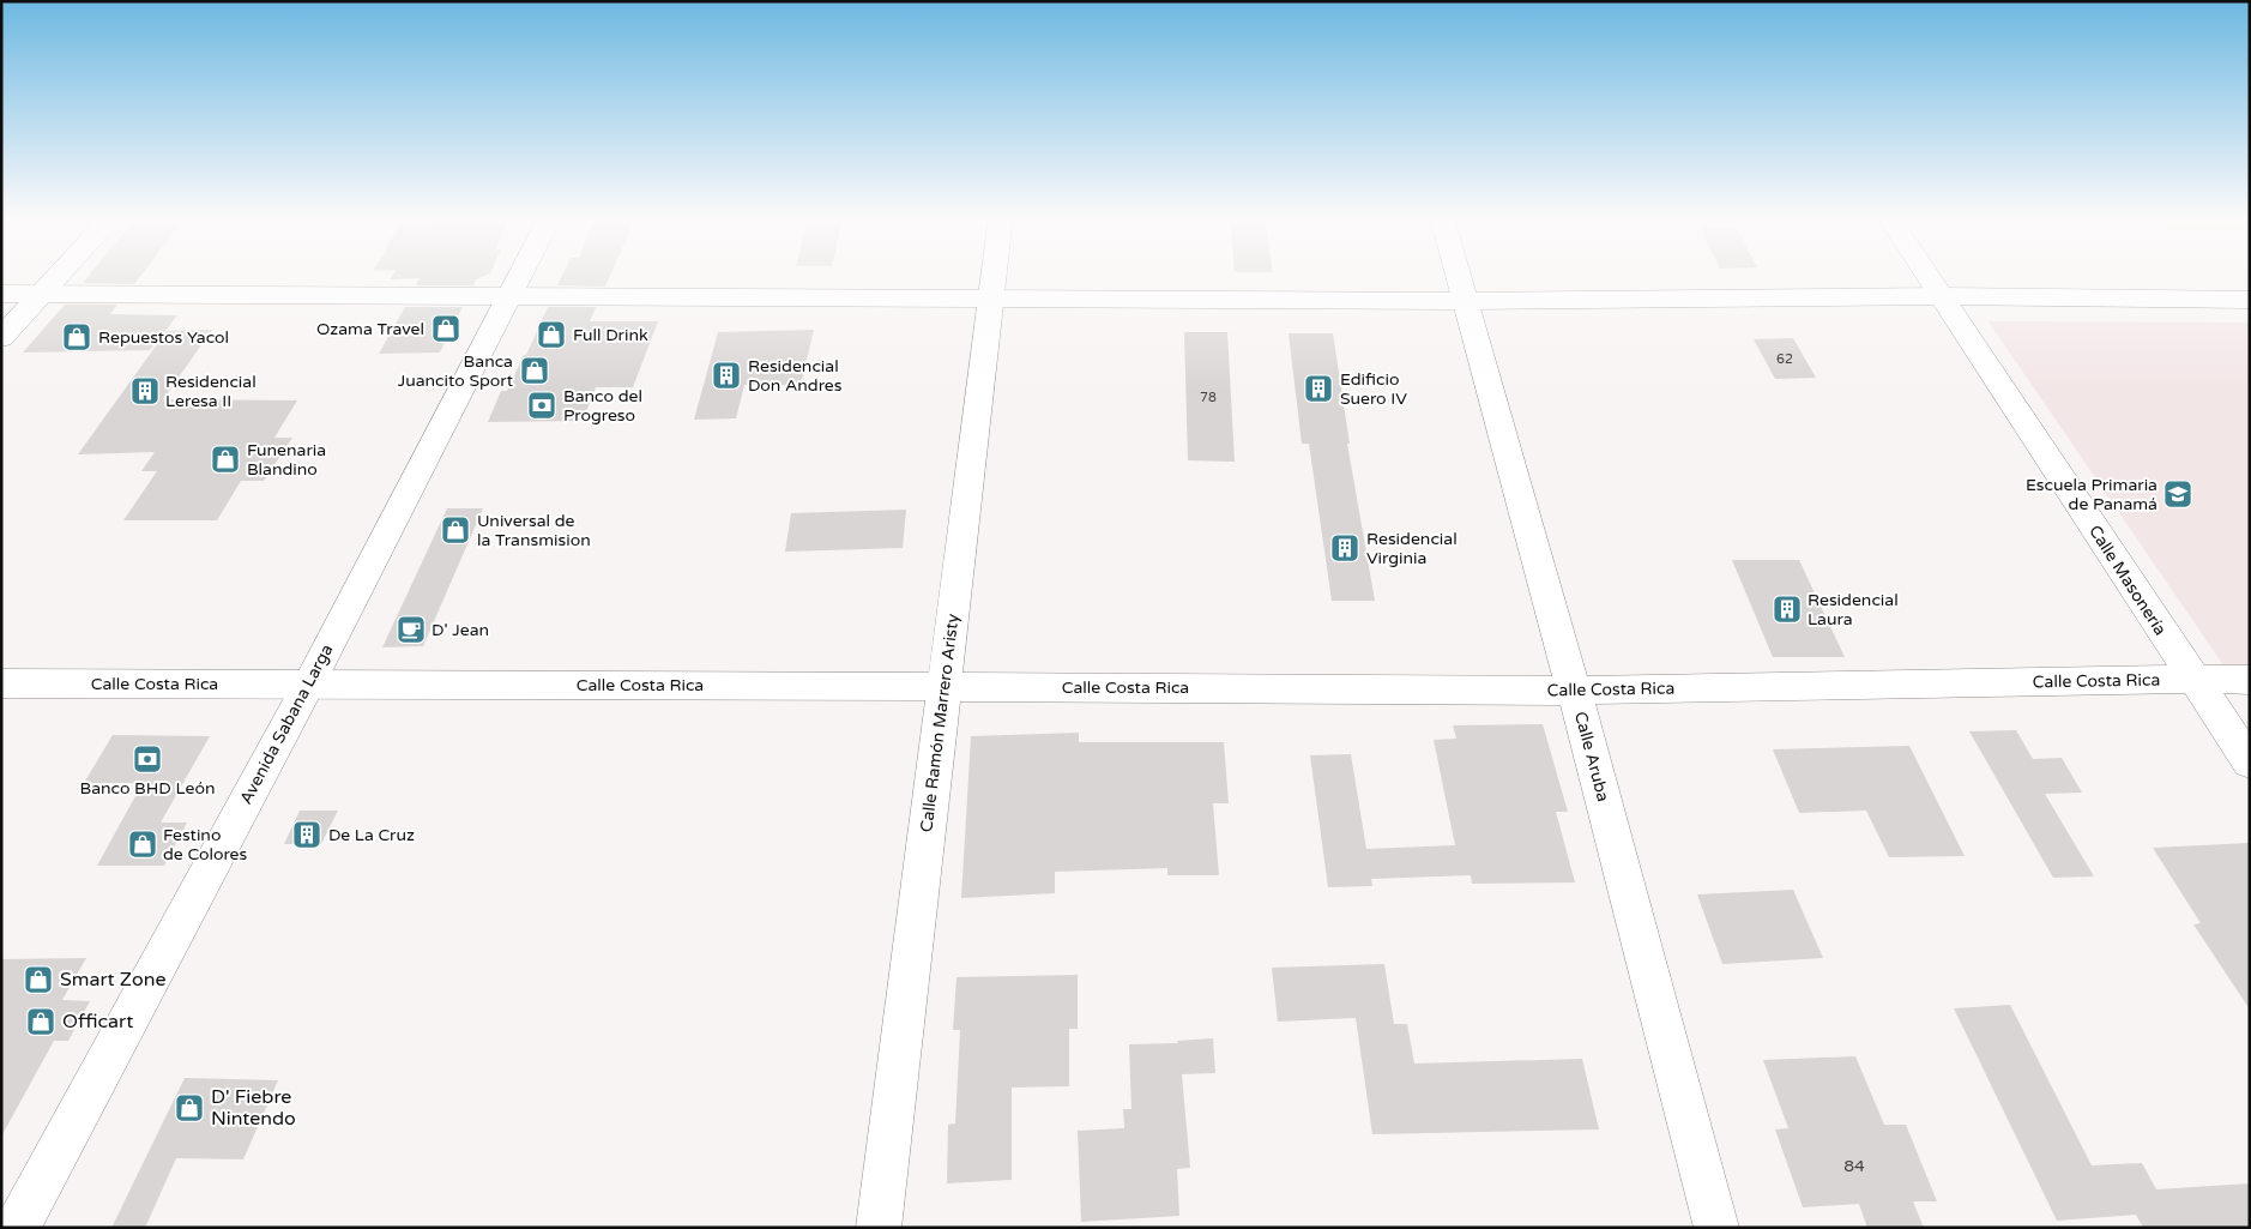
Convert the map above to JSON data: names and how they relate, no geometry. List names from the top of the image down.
{
  "streets": {
    "street": [
      "Calle Masonería",
      "Calle Costa Rica",
      "Calle Ramón Marrero Aristy",
      "Avenida Sabana Larga",
      "Calle Aruba"
    ]
  },
  "crossings": [
    ["Calle Masonería", "Calle Costa Rica"],
    ["Calle Costa Rica", "Calle Ramón Marrero Aristy"],
    ["Calle Costa Rica", "Avenida Sabana Larga"],
    ["Calle Costa Rica", "Calle Aruba"]
  ],
  "places": {
    "shop": [
      "Ozama Travel",
      "Full Drink",
      "Repuestos Yacol",
      "Banca Juancito Sport",
      "Funenaria Blandino",
      "Universal de la Transmision",
      "Festino de Colores",
      "Smart Zone",
      "Officart",
      "D' Fiebre Nintendo"
    ],
    "building": [
      "Residencial Don Andres",
      "Edificio Suero IV",
      "Residencial Leresa II",
      "Residencial Virginia",
      "Residencial Laura",
      "De La Cruz"
    ],
    "bank": ["Banco del Progreso", "Banco BHD León"],
    "school or university": ["Escuela Primaria de Panamá"],
    "cafe": ["D' Jean"]
  },
  "house_numbers": ["62", "78", "84"]
}
